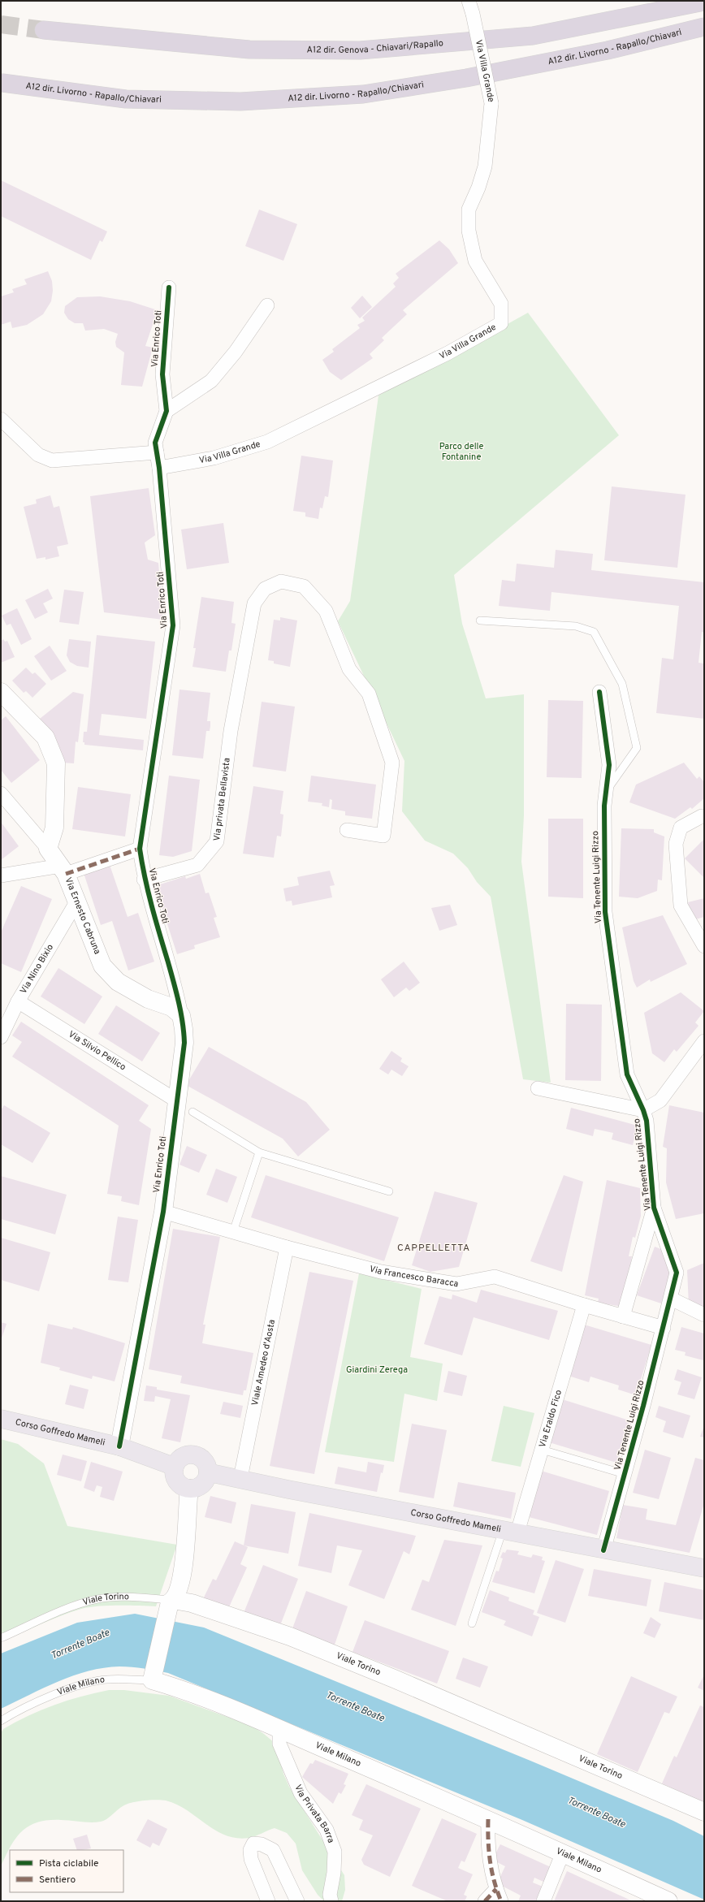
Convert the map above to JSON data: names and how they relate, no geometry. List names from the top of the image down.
{
  "streets": {
    "highway": ["A12 dir. Genova - Chiavari/Rapallo", "A12 dir. Livorno - Rapallo/Chiavari"],
    "main road": ["Corso Goffredo Mameli"],
    "street": [
      "Via Villa Grande",
      "Via Enrico Toti",
      "Via privata Bellavista",
      "Via Tenente Luigi Rizzo",
      "Via Ernesto Cabruna",
      "Via Nino Bixio",
      "Via Silvio Pellico",
      "Via Francesco Baracca",
      "Viale Amedeo d'Aosta",
      "Via Eraldo Fico",
      "Viale Torino",
      "Viale Milano",
      "Via Privata Barra"
    ]
  },
  "crossings": [
    ["Via Villa Grande", "Via Enrico Toti"],
    ["Via Enrico Toti", "Via privata Bellavista"],
    ["Via Enrico Toti", "Via Ernesto Cabruna"],
    ["Via Enrico Toti", "Via Silvio Pellico"],
    ["Via Enrico Toti", "Via Francesco Baracca"],
    ["Via Enrico Toti", "Corso Goffredo Mameli"],
    ["Via Tenente Luigi Rizzo", "Via Francesco Baracca"],
    ["Via Tenente Luigi Rizzo", "Corso Goffredo Mameli"],
    ["Via Ernesto Cabruna", "Via Nino Bixio"],
    ["Via Nino Bixio", "Via Silvio Pellico"],
    ["Via Francesco Baracca", "Viale Amedeo d'Aosta"],
    ["Via Francesco Baracca", "Via Eraldo Fico"],
    ["Viale Amedeo d'Aosta", "Corso Goffredo Mameli"],
    ["Via Eraldo Fico", "Corso Goffredo Mameli"],
    ["Viale Milano", "Via Privata Barra"]
  ],
  "districts": ["CAPPELLETTA"],
  "water": ["Torrente Boate"],
  "parks": ["Parco delle Fontanine", "Giardini Zerega"],
  "legend": ["Pista ciclabile", "Sentiero"]
}
